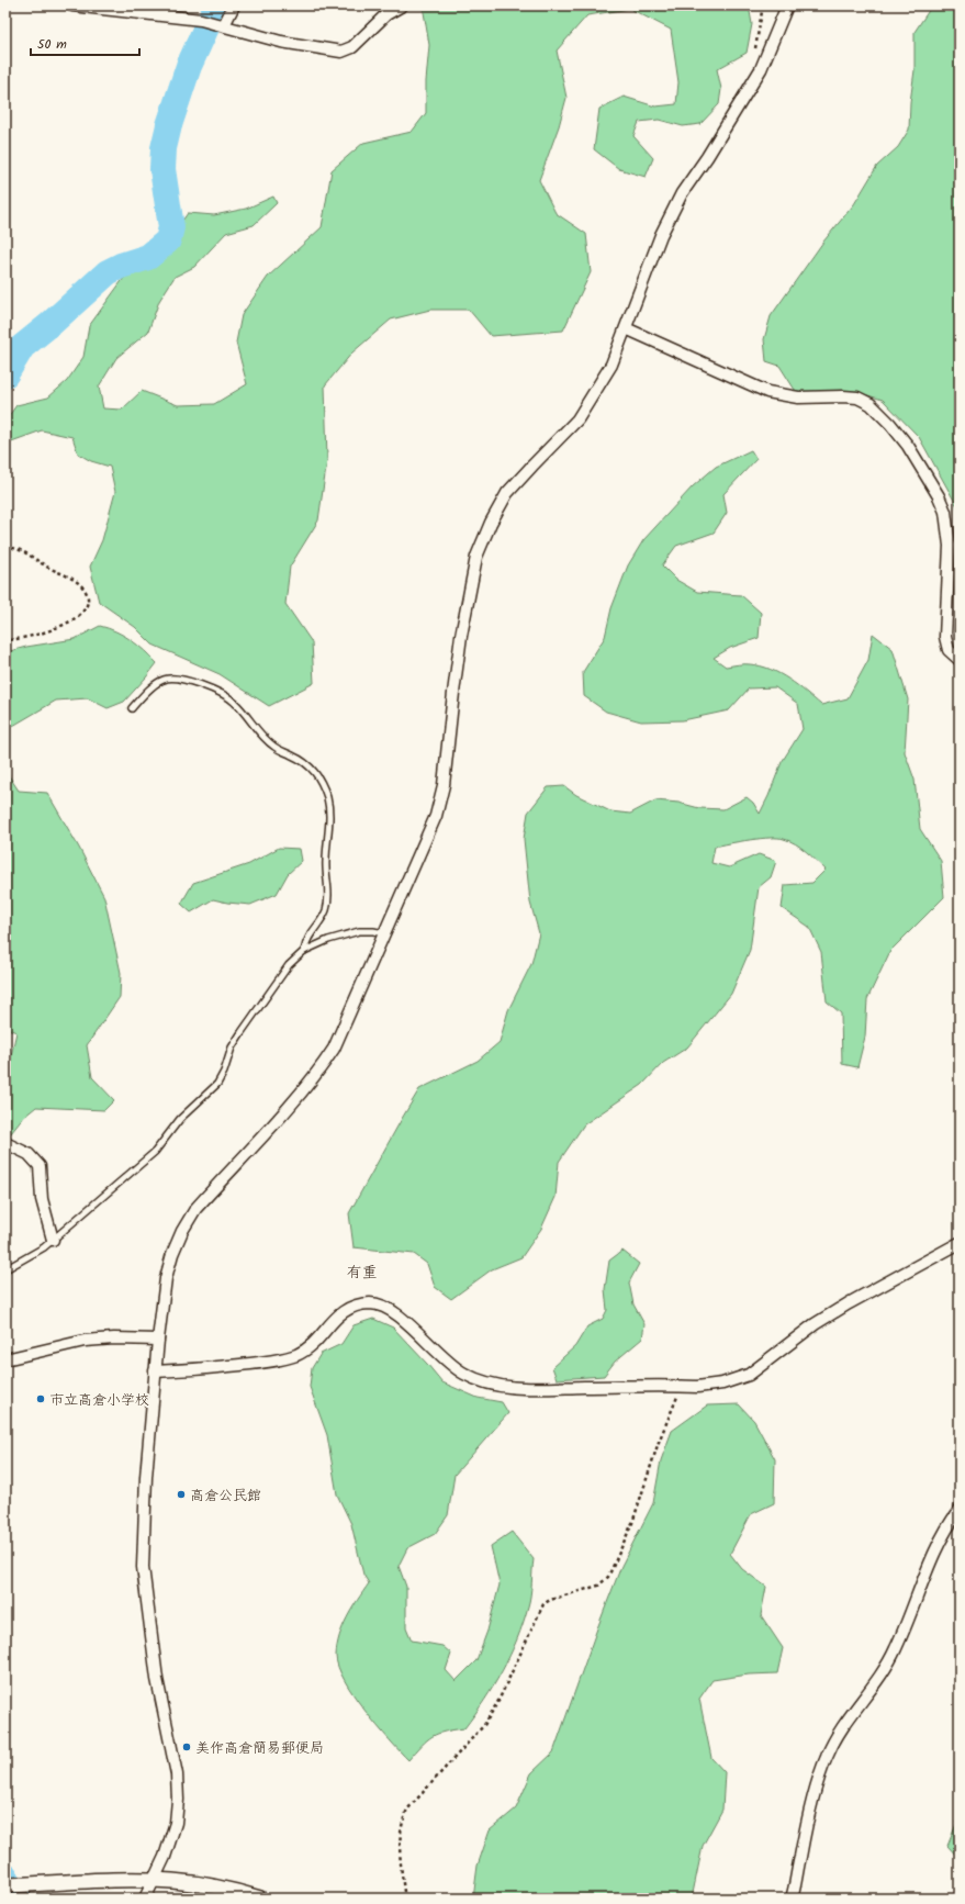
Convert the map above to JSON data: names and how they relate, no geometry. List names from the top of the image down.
{
  "districts": ["有重"],
  "places": ["市立高倉小学校", "高倉公民館", "美作高倉簡易郵便局"],
  "scale_bar": "50 m"
}
